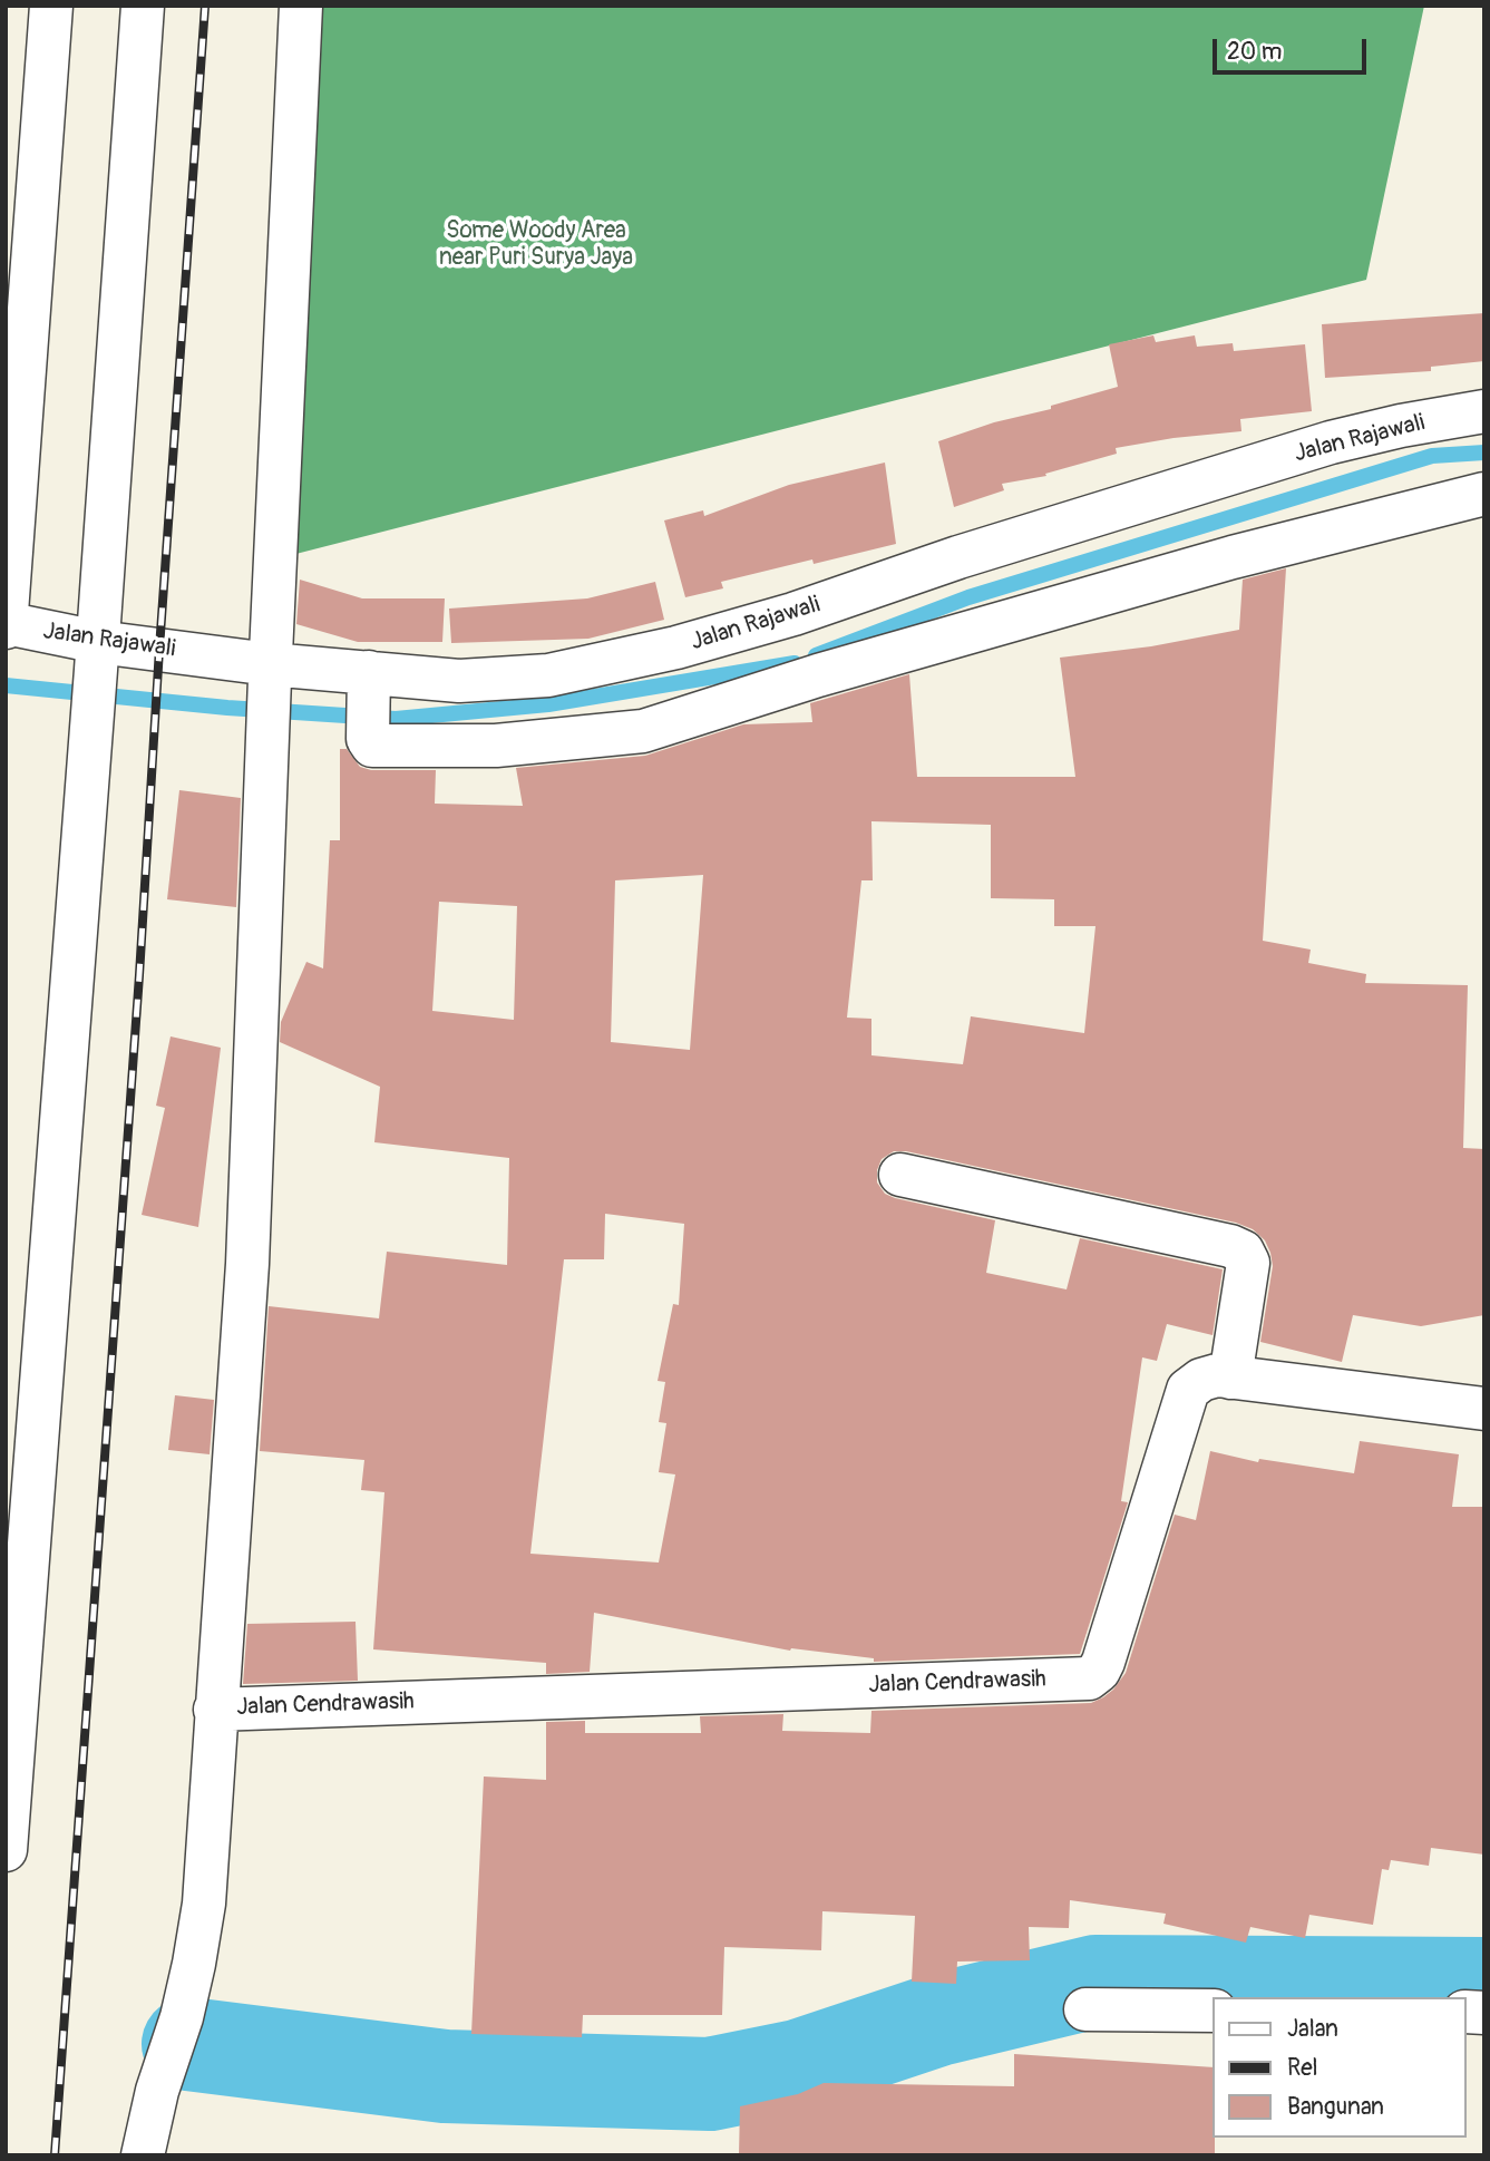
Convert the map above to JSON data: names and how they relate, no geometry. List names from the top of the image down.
{
  "streets": {
    "main road": ["Jalan Rajawali", "Jalan Cendrawasih"]
  },
  "parks": ["Some Woody Area near Puri Surya Jaya"],
  "legend": ["Jalan", "Rel", "Bangunan"],
  "scale_bar": "20 m"
}
